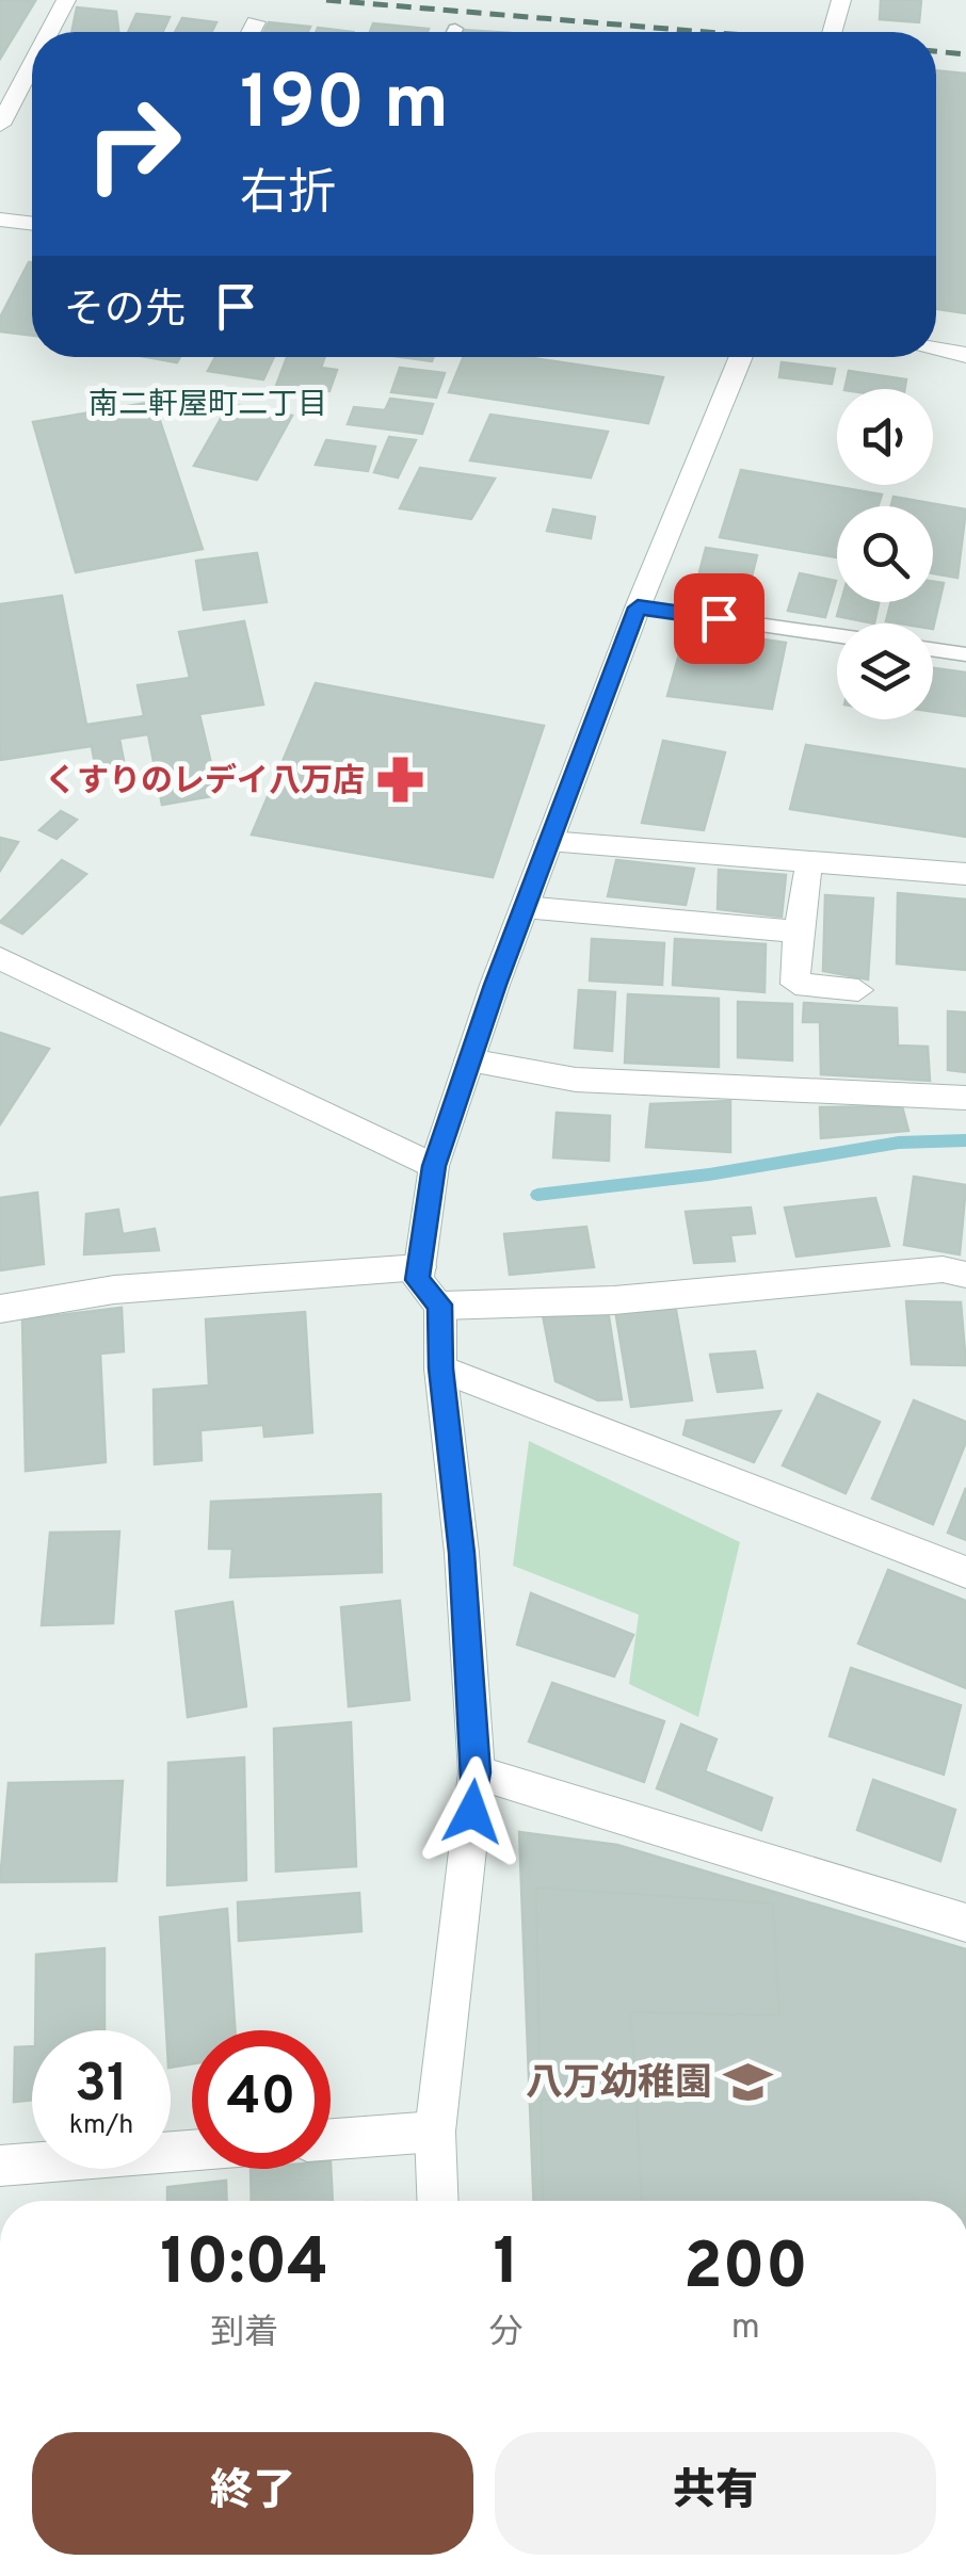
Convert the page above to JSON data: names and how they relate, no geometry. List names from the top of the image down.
{
  "districts": ["南二軒屋町二丁目"],
  "places": {
    "pharmacy": ["くすりのレデイ八万店"],
    "school or university": ["八万幼稚園"]
  },
  "page": {
    "turn": ["190 m", "右折"],
    "then": "その先",
    "speed": "31 km/h",
    "limit": "40",
    "eta": [
      "10:04",
      "到着",
      "1",
      "分",
      "200",
      "m"
    ],
    "buttons": ["終了", "共有"]
  }
}
